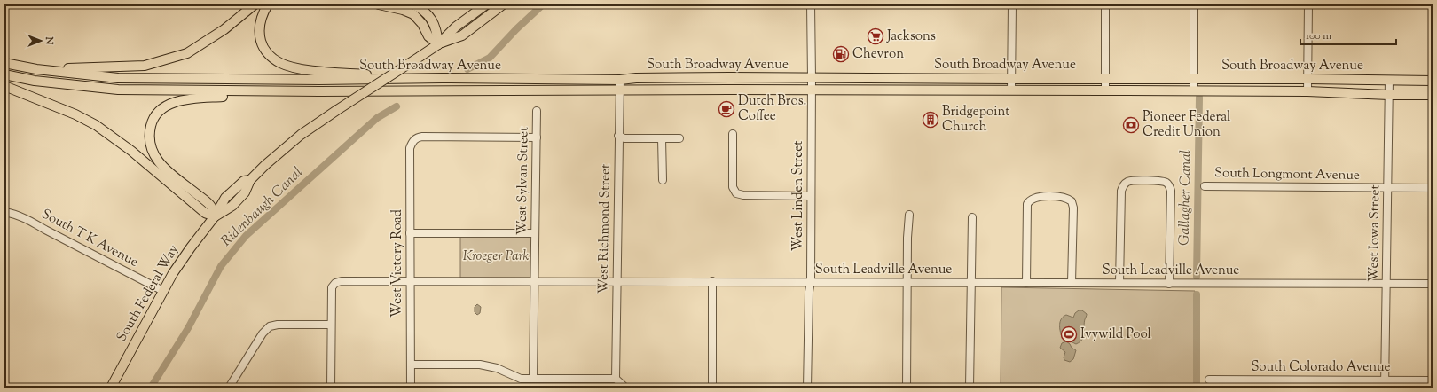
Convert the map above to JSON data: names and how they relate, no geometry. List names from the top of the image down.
{
  "streets": {
    "main road": ["South Broadway Avenue", "South Federal Way"],
    "street": [
      "South Longmont Avenue",
      "West Sylvan Street",
      "West Linden Street",
      "West Richmond Street",
      "West Iowa Street",
      "South T K Avenue",
      "West Victory Road",
      "South Leadville Avenue",
      "South Colorado Avenue"
    ]
  },
  "crossings": [
    ["South Broadway Avenue", "West Linden Street"],
    ["South Broadway Avenue", "West Richmond Street"],
    ["South Broadway Avenue", "West Iowa Street"],
    ["South Longmont Avenue", "West Iowa Street"],
    ["West Sylvan Street", "West Victory Road"],
    ["West Sylvan Street", "South Leadville Avenue"],
    ["West Linden Street", "South Leadville Avenue"],
    ["West Richmond Street", "South Leadville Avenue"],
    ["West Iowa Street", "South Leadville Avenue"],
    ["West Iowa Street", "South Colorado Avenue"],
    ["South T K Avenue", "South Federal Way"],
    ["West Victory Road", "South Leadville Avenue"]
  ],
  "water": ["Gallagher Canal", "Ridenbaugh Canal"],
  "parks": ["Kroeger Park"],
  "places": {
    "supermarket": ["Jacksons"],
    "fuel station": ["Chevron"],
    "cafe": ["Dutch Bros. Coffee"],
    "building": ["Bridgepoint Church"],
    "bank": ["Pioneer Federal Credit Union"],
    "sports": ["Ivywild Pool"]
  },
  "scale_bar": "100 m",
  "north": "right"
}
